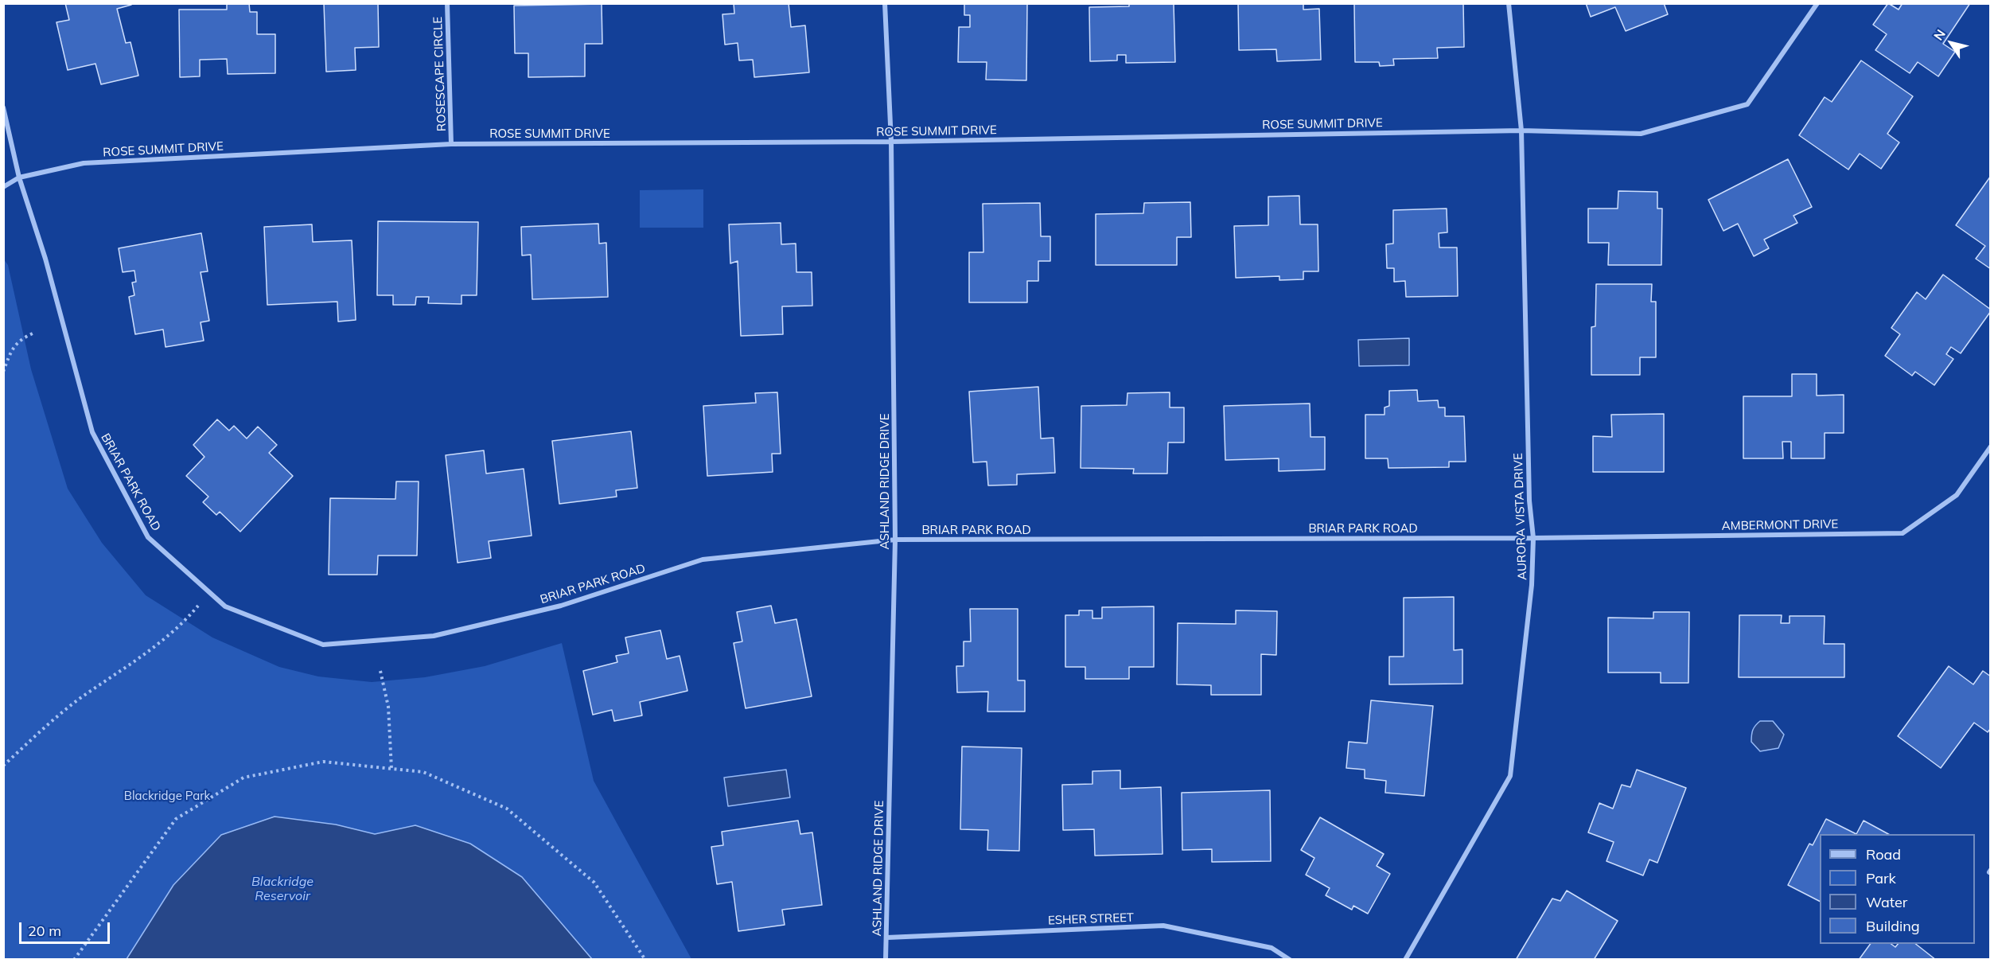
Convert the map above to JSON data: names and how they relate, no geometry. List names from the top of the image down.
{
  "streets": {
    "street": [
      "ROSESCAPE CIRCLE",
      "ROSE SUMMIT DRIVE",
      "ASHLAND RIDGE DRIVE",
      "BRIAR PARK ROAD",
      "AURORA VISTA DRIVE",
      "AMBERMONT DRIVE",
      "ESHER STREET"
    ]
  },
  "crossings": [
    ["ROSESCAPE CIRCLE", "ROSE SUMMIT DRIVE"],
    ["ROSE SUMMIT DRIVE", "ASHLAND RIDGE DRIVE"],
    ["ROSE SUMMIT DRIVE", "BRIAR PARK ROAD"],
    ["ROSE SUMMIT DRIVE", "AURORA VISTA DRIVE"],
    ["ASHLAND RIDGE DRIVE", "BRIAR PARK ROAD"],
    ["ASHLAND RIDGE DRIVE", "ESHER STREET"],
    ["BRIAR PARK ROAD", "AURORA VISTA DRIVE"],
    ["BRIAR PARK ROAD", "AMBERMONT DRIVE"],
    ["AURORA VISTA DRIVE", "AMBERMONT DRIVE"]
  ],
  "water": ["Blackridge Reservoir"],
  "parks": ["Blackridge Park"],
  "legend": [
    "Road",
    "Park",
    "Water",
    "Building"
  ],
  "scale_bar": "20 m",
  "north": "top left"
}
